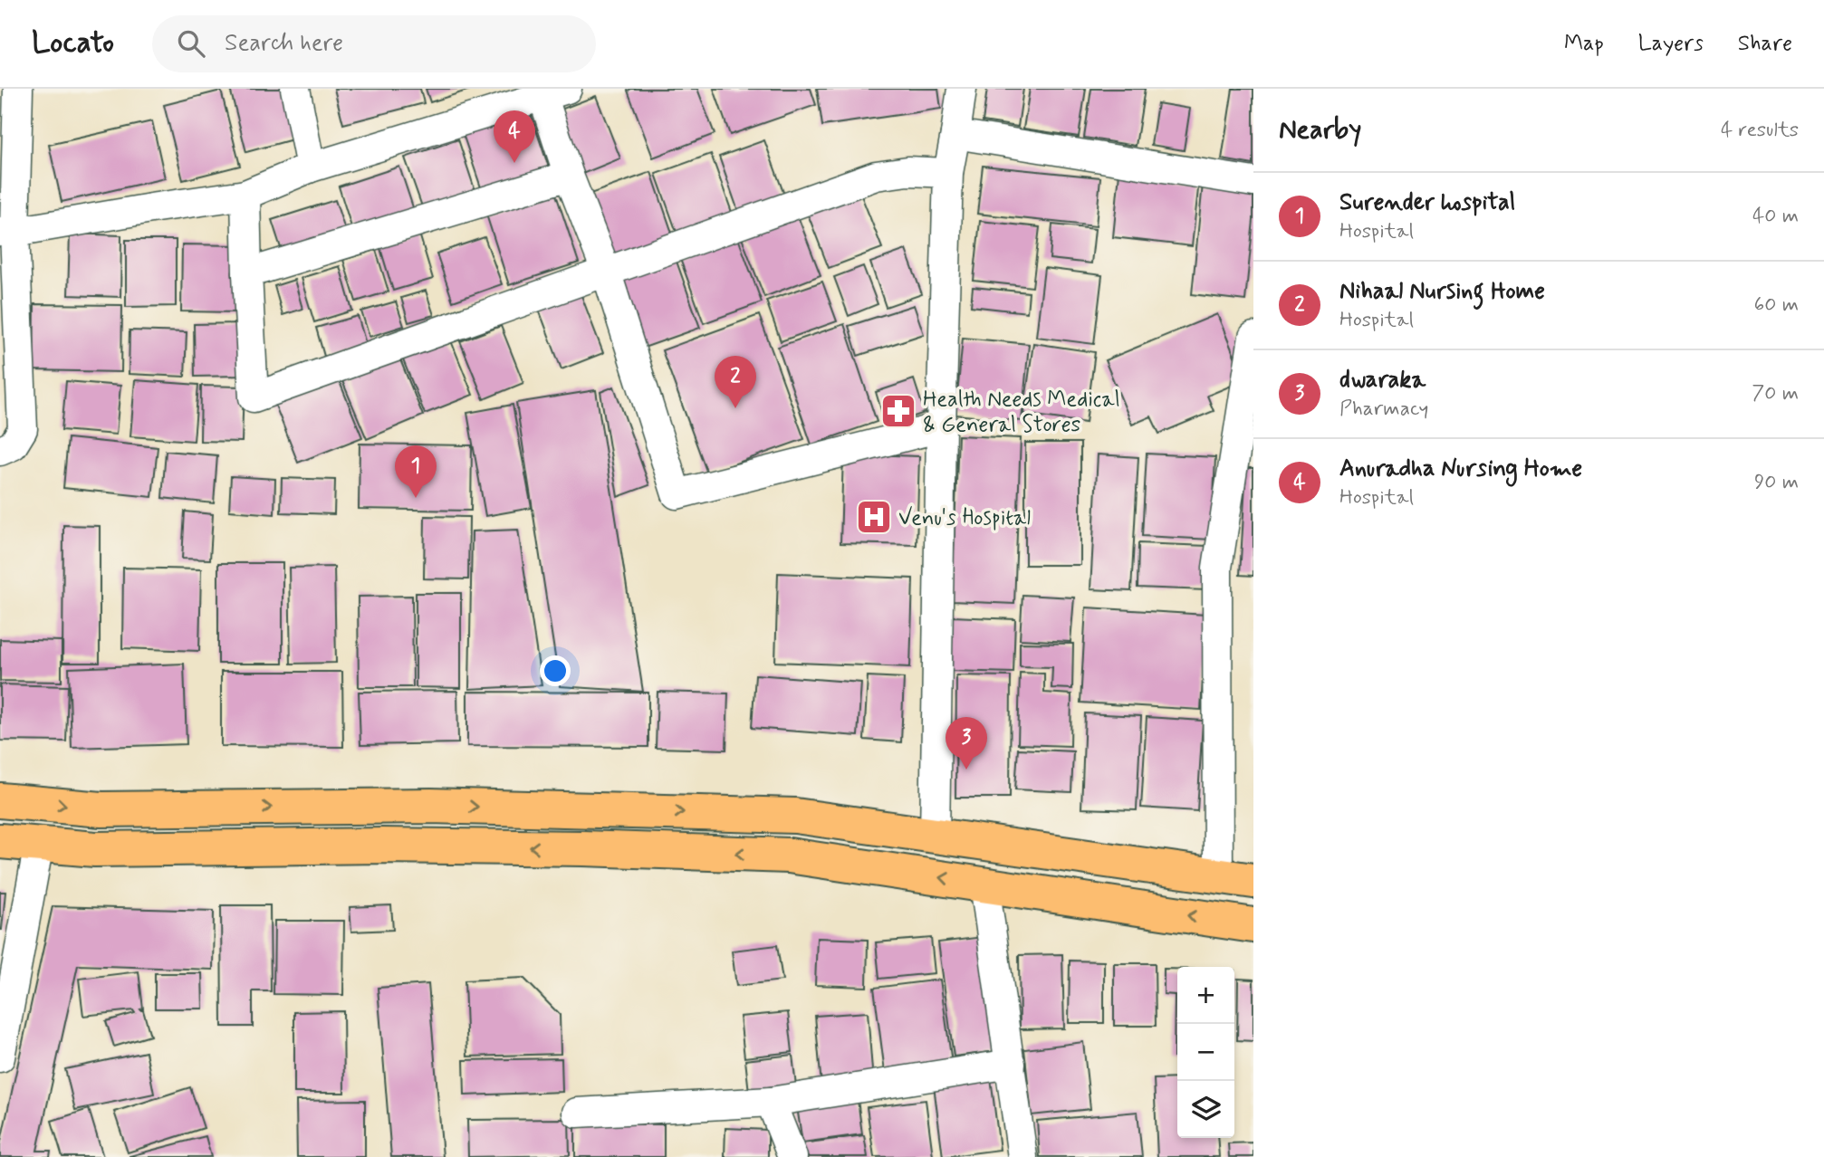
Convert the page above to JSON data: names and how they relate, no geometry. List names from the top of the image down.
{
  "places": {
    "pharmacy": ["Health Needs Medical & General Stores"],
    "hospital": ["Venu's Hospital"]
  },
  "page": {
    "header": "Locato",
    "search": "Search here",
    "nav": ["Map", "Layers", "Share"],
    "heading": ["Nearby", "4 results"],
    "pins": [
      "4",
      "2",
      "1",
      "3"
    ],
    "list": [
      {
        "mark": "1",
        "name": "Surender hospital",
        "note": "Hospital",
        "value": "40 m"
      },
      {
        "mark": "2",
        "name": "Nihaal Nursing Home",
        "note": "Hospital",
        "value": "60 m"
      },
      {
        "mark": "3",
        "name": "dwaraka",
        "note": "Pharmacy",
        "value": "70 m"
      },
      {
        "mark": "4",
        "name": "Anuradha Nursing Home",
        "note": "Hospital",
        "value": "90 m"
      }
    ],
    "map_buttons": ["+", "−"]
  }
}
